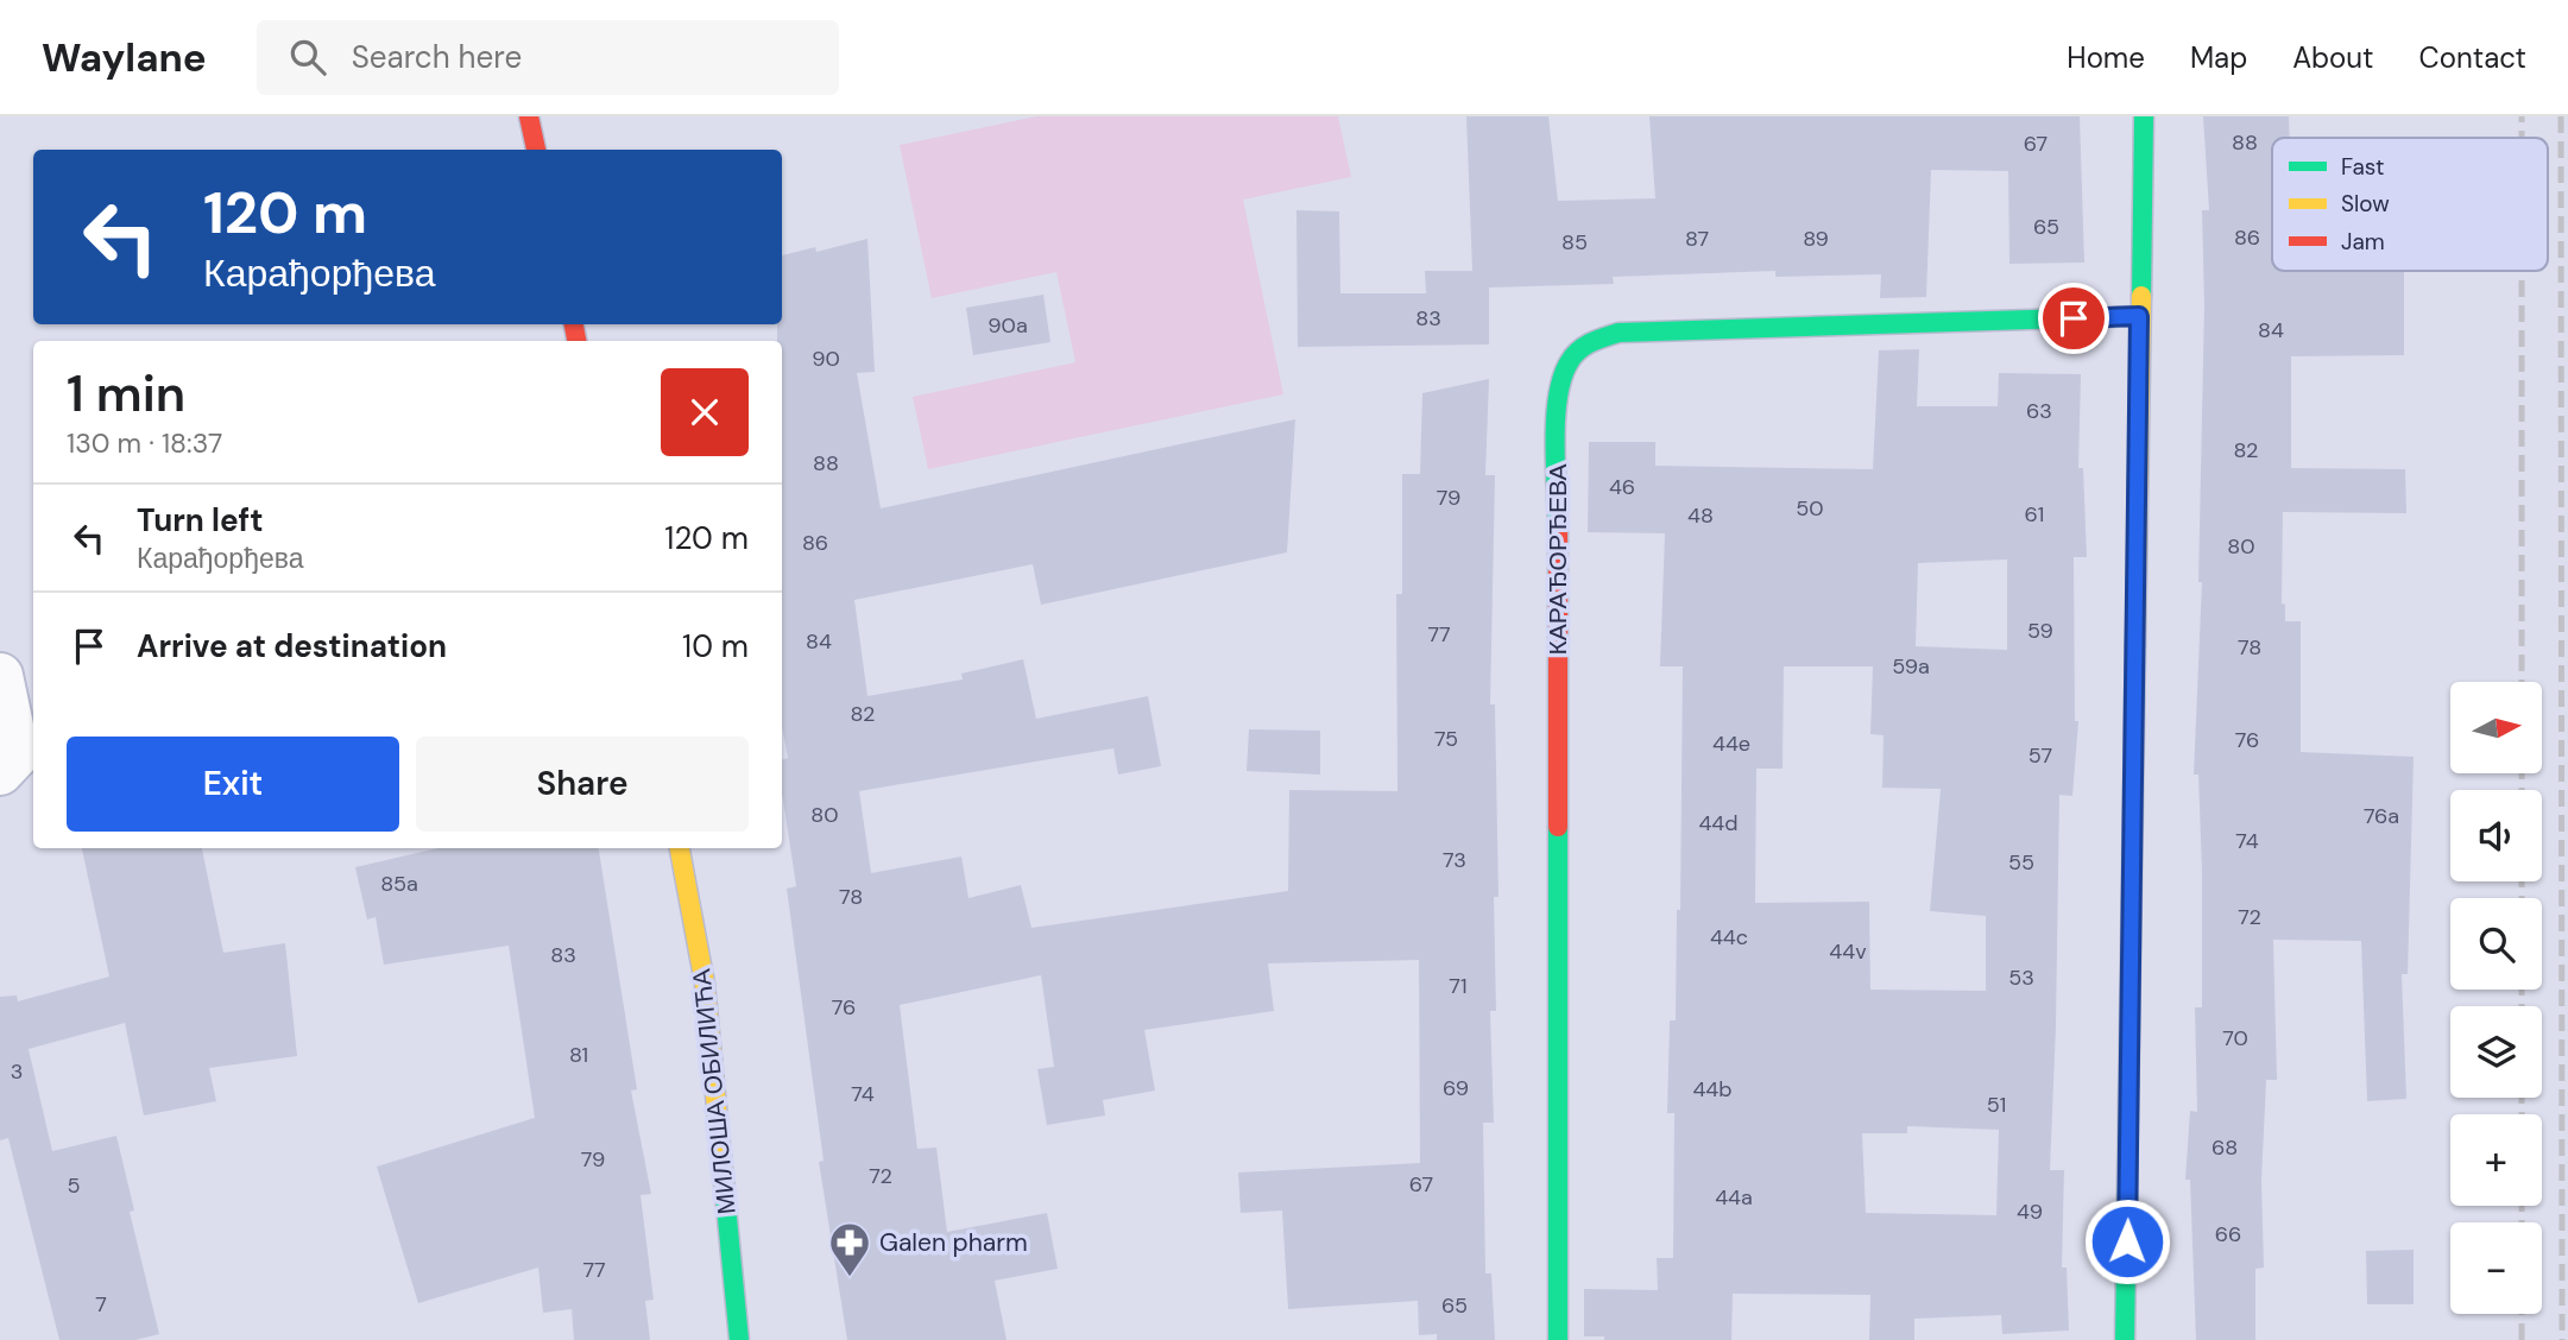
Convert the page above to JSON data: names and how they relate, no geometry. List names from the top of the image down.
{
  "streets": {
    "street": ["КАРАЂОРЂЕВА", "МИЛОША ОБИЛИЋА"]
  },
  "places": {
    "pharmacy": ["Galen pharm"]
  },
  "house_numbers": [
    "88",
    "67",
    "65",
    "86",
    "87",
    "89",
    "85",
    "83",
    "90a",
    "84",
    "90",
    "63",
    "82",
    "88",
    "46",
    "79",
    "50",
    "61",
    "48",
    "86",
    "80",
    "59",
    "77",
    "84",
    "78",
    "59a",
    "82",
    "75",
    "76",
    "44e",
    "57",
    "80",
    "76a",
    "44d",
    "74",
    "73",
    "55",
    "85a",
    "78",
    "72",
    "44c",
    "44v",
    "83",
    "53",
    "71",
    "76",
    "70",
    "81",
    "3",
    "69",
    "44b",
    "74",
    "51",
    "68",
    "79",
    "72",
    "67",
    "5",
    "44a",
    "49",
    "66",
    "77",
    "7",
    "65"
  ],
  "legend": ["Fast", "Slow", "Jam"],
  "north": "right",
  "page": {
    "header": "Waylane",
    "search": "Search here",
    "nav": [
      "Home",
      "Map",
      "About",
      "Contact"
    ],
    "turn": ["120 m", "Карађорђева"],
    "heading": ["1 min", "130 m · 18:37"],
    "list": [
      {
        "name": "Turn left",
        "note": "Карађорђева",
        "value": "120 m"
      },
      {
        "name": "Arrive at destination",
        "value": "10 m"
      }
    ],
    "map_buttons": ["+", "−"],
    "buttons": ["Exit", "Share"]
  }
}
